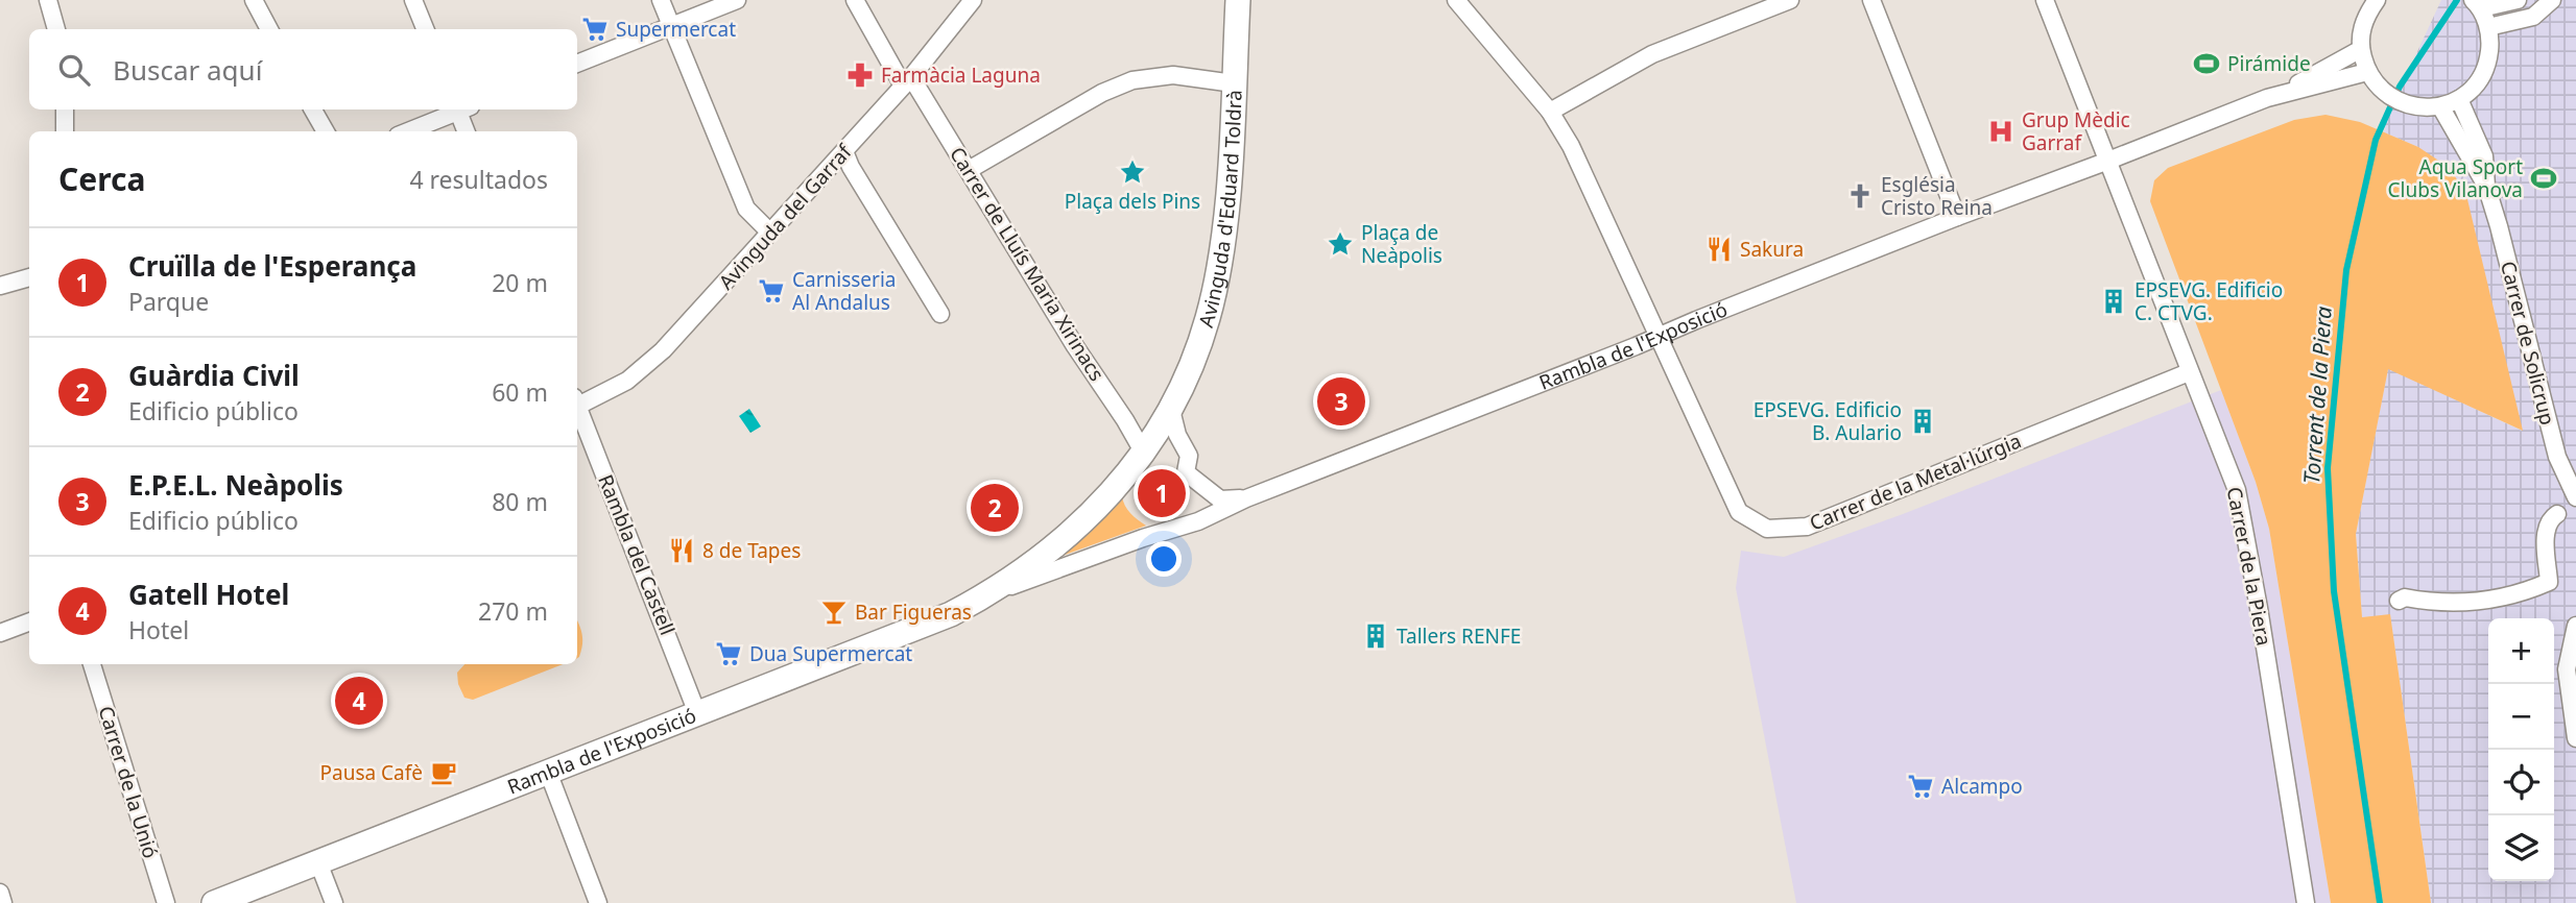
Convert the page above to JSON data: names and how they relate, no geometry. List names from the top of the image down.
{
  "streets": {
    "street": [
      "Avinguda d'Eduard Toldrà",
      "Avinguda del Garraf",
      "Carrer de Lluís Maria Xirinacs",
      "Carrer de Solicrup",
      "Rambla de l'Exposició",
      "Carrer de la Metal·lúrgia",
      "Rambla del Castell",
      "Carrer de la Piera",
      "Carrer de la Unió"
    ]
  },
  "crossings": [
    ["Avinguda d'Eduard Toldrà", "Carrer de Lluís Maria Xirinacs"],
    ["Avinguda d'Eduard Toldrà", "Rambla de l'Exposició"],
    ["Avinguda del Garraf", "Carrer de Lluís Maria Xirinacs"],
    ["Carrer de Lluís Maria Xirinacs", "Rambla de l'Exposició"],
    ["Rambla de l'Exposició", "Carrer de la Metal·lúrgia"],
    ["Rambla de l'Exposició", "Rambla del Castell"],
    ["Rambla de l'Exposició", "Carrer de la Piera"],
    ["Carrer de la Metal·lúrgia", "Carrer de la Piera"]
  ],
  "water": ["Torrent de la Piera"],
  "places": {
    "supermarket": [
      "Supermercat",
      "Carnisseria Al Andalus",
      "Dua Supermercat",
      "Alcampo"
    ],
    "sports": ["Pirámide", "Aqua Sport Clubs Vilanova"],
    "pharmacy": ["Farmàcia Laguna"],
    "hospital": ["Grup Mèdic Garraf"],
    "place": ["Plaça dels Pins", "Plaça de Neàpolis"],
    "church": ["Església Cristo Reina"],
    "restaurant": ["Sakura", "8 de Tapes"],
    "building": ["EPSEVG. Edificio C. CTVG.", "EPSEVG. Edificio B. Aulario", "Tallers RENFE"],
    "bar": ["Bar Figueras"],
    "cafe": ["Pausa Cafè"]
  },
  "page": {
    "search": "Buscar aquí",
    "heading": ["Cerca", "4 resultados"],
    "list": [
      {
        "mark": "1",
        "name": "Cruïlla de l'Esperança",
        "note": "Parque",
        "value": "20 m"
      },
      {
        "mark": "2",
        "name": "Guàrdia Civil",
        "note": "Edificio público",
        "value": "60 m"
      },
      {
        "mark": "3",
        "name": "E.P.E.L. Neàpolis",
        "note": "Edificio público",
        "value": "80 m"
      },
      {
        "mark": "4",
        "name": "Gatell Hotel",
        "note": "Hotel",
        "value": "270 m"
      }
    ],
    "pins": [
      "3",
      "1",
      "2",
      "4"
    ],
    "map_buttons": ["+", "−"]
  }
}
